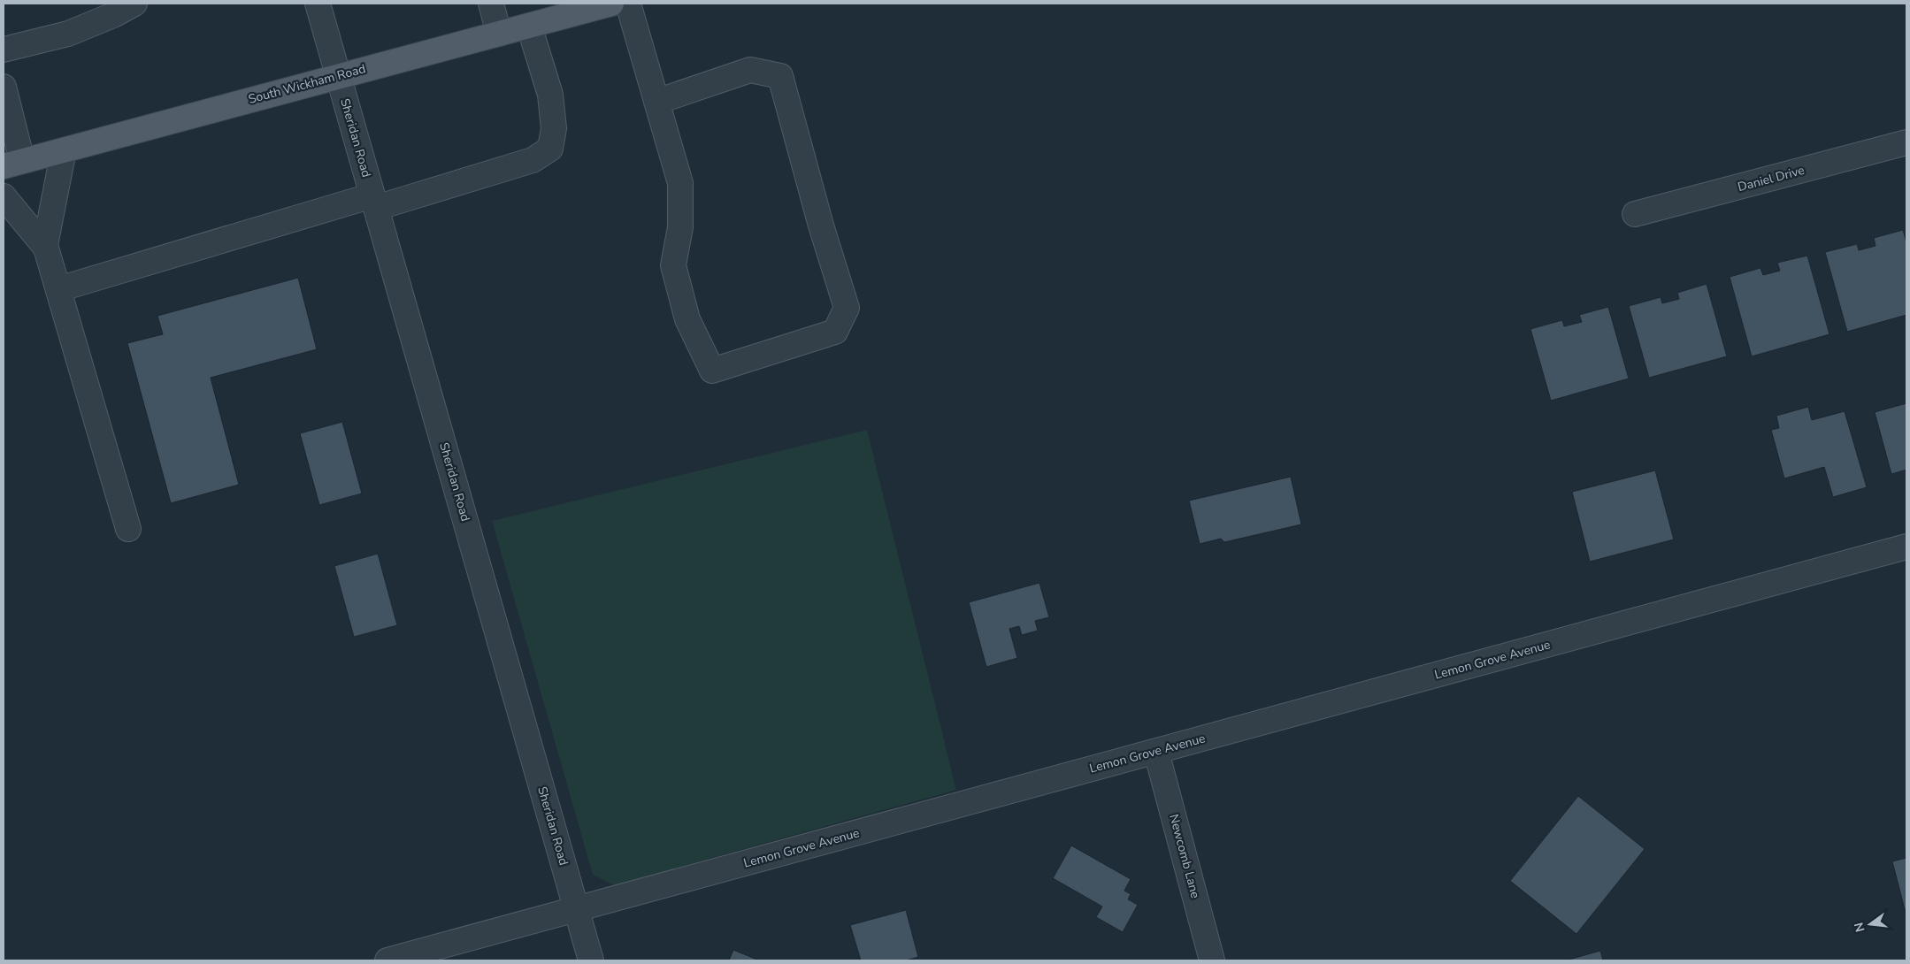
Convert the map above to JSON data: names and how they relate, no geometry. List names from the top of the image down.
{
  "streets": {
    "main road": ["South Wickham Road"],
    "street": [
      "Sheridan Road",
      "Daniel Drive",
      "Lemon Grove Avenue",
      "Newcomb Lane"
    ]
  },
  "crossings": [
    ["South Wickham Road", "Sheridan Road"],
    ["Sheridan Road", "Lemon Grove Avenue"],
    ["Lemon Grove Avenue", "Newcomb Lane"]
  ],
  "north": "left"
}
